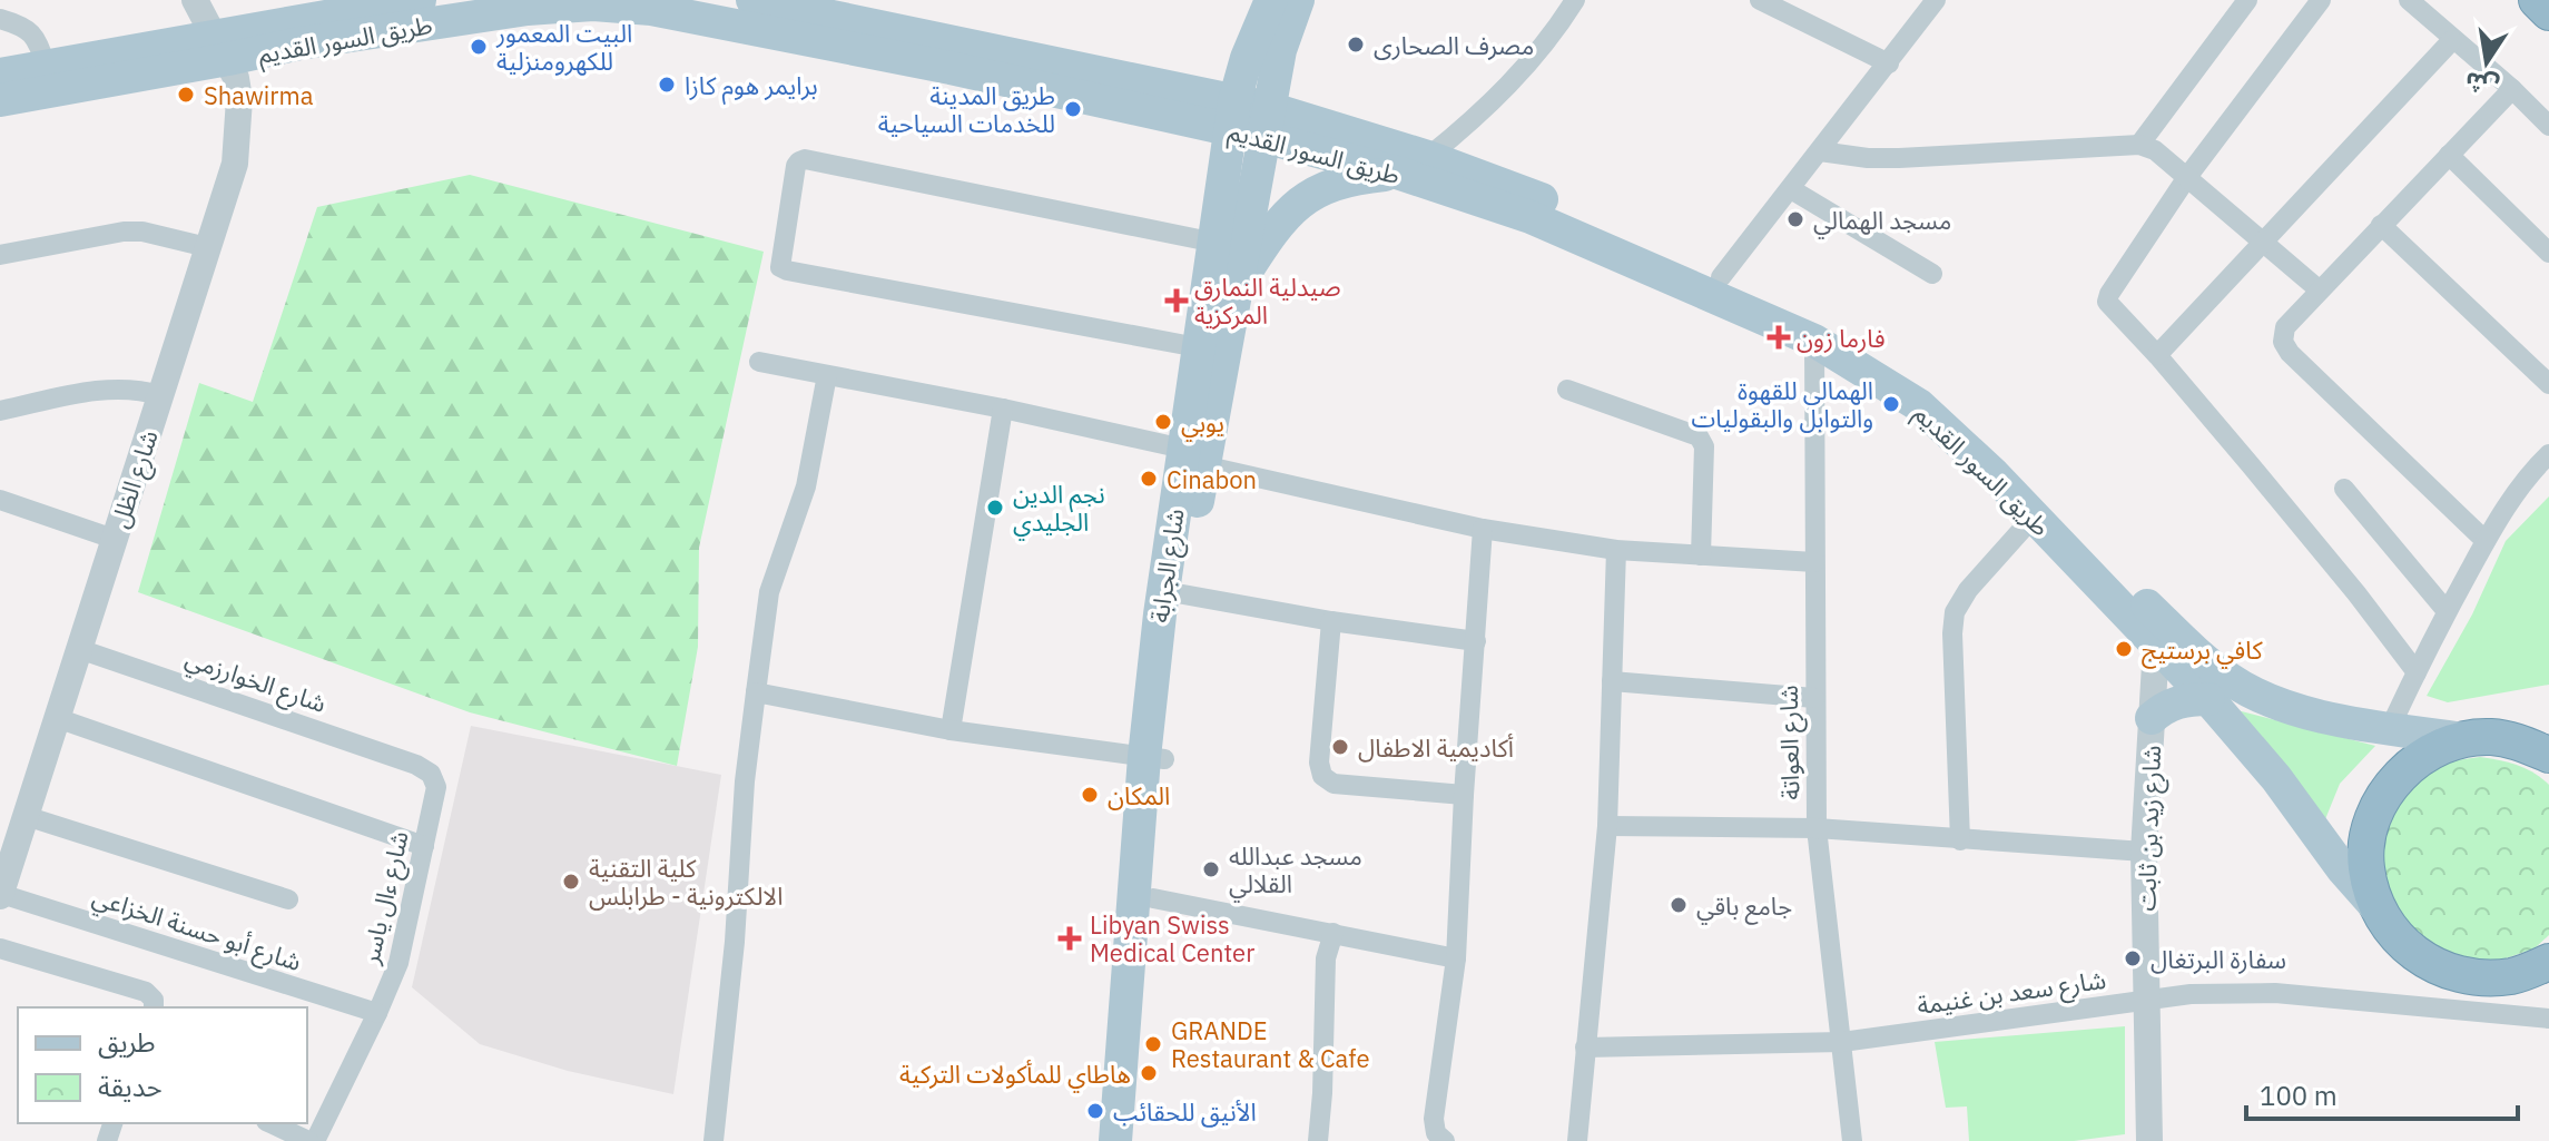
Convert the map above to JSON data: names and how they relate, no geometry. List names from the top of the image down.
{
  "streets": {
    "main road": ["طريق السور القديم", "شارع الجرابة"],
    "street": [
      "شارع الظل",
      "شارع الخوارزمي",
      "شارع العواتة",
      "شارع زيد بن ثابت",
      "شارع ءال ياسر",
      "شارع أبو حسنة الخزاعي",
      "شارع سعد بن غنيمة"
    ]
  },
  "crossings": [
    ["طريق السور القديم", "شارع الظل"],
    ["طريق السور القديم", "شارع الجرابة"],
    ["طريق السور القديم", "شارع العواتة"],
    ["طريق السور القديم", "شارع زيد بن ثابت"],
    ["شارع الظل", "شارع الخوارزمي"],
    ["شارع الظل", "شارع أبو حسنة الخزاعي"],
    ["شارع الخوارزمي", "شارع ءال ياسر"],
    ["شارع العواتة", "شارع سعد بن غنيمة"],
    ["شارع زيد بن ثابت", "شارع سعد بن غنيمة"],
    ["شارع ءال ياسر", "شارع أبو حسنة الخزاعي"]
  ],
  "places": {
    "other": [
      "مصرف الصحارى",
      "البيت المعمور للكهرومنزلية",
      "برايمر هوم كازا",
      "Shawirma",
      "طريق المدينة للخدمات السياحية",
      "مسجد الهمالي",
      "الهمالي للقهوة والتوابل والبقوليات",
      "يوبي",
      "Cinabon",
      "نجم الدين الجليدي",
      "كافي برستيج",
      "أكاديمية الاطفال",
      "المكان",
      "مسجد عبدالله القلالي",
      "كلية التقنية الالكترونية - طرابلس",
      "جامع باقي",
      "سفارة البرتغال",
      "GRANDE Restaurant & Cafe",
      "هاطاي للمأكولات التركية",
      "الأنيق للحقائب"
    ],
    "health": ["صيدلية النمارق المركزية", "فارما زون", "Libyan Swiss Medical Center"]
  },
  "legend": ["طريق", "حديقة"],
  "scale_bar": "100 m",
  "north": "bottom"
}
